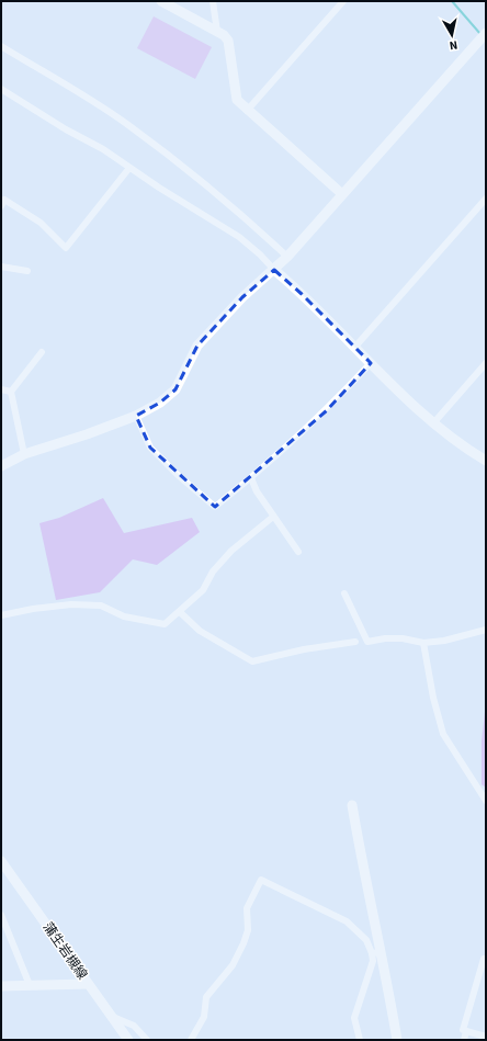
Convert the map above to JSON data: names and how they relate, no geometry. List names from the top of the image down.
{
  "streets": {
    "street": ["蒲生岩槻線"]
  },
  "north": "bottom"
}
